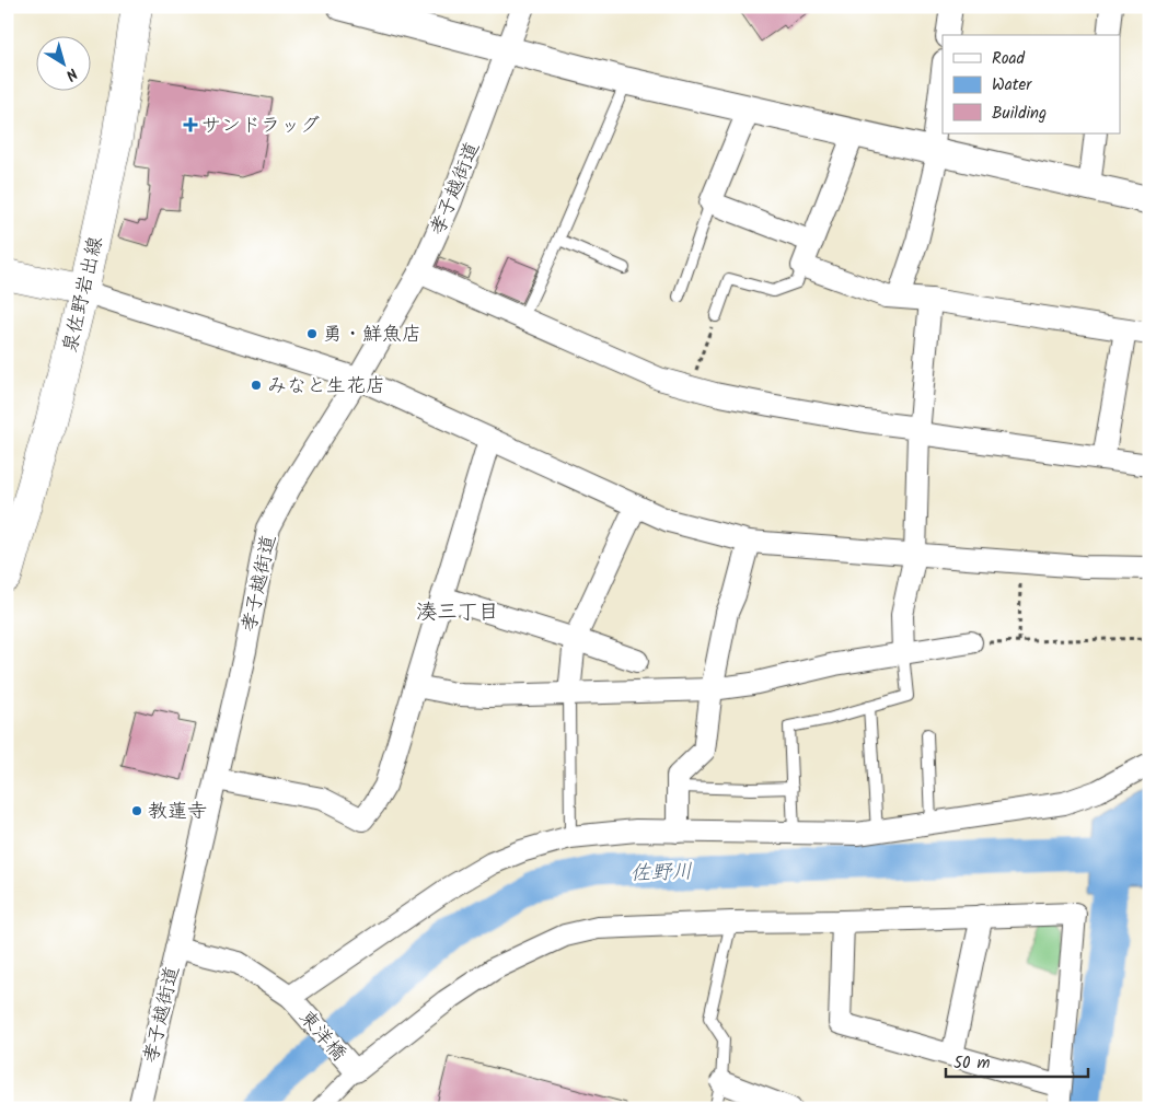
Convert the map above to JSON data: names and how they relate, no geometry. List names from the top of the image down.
{
  "streets": {
    "main road": ["泉佐野岩出線"],
    "street": ["孝子越街道", "東洋橋"]
  },
  "crossings": [
    ["孝子越街道", "東洋橋"]
  ],
  "districts": ["湊三丁目"],
  "water": ["佐野川"],
  "places": {
    "health": ["サンドラッグ"],
    "other": ["勇・鮮魚店", "みなと生花店", "教蓮寺"]
  },
  "legend": ["Road", "Water", "Building"],
  "scale_bar": "50 m",
  "north": "bottom right"
}
